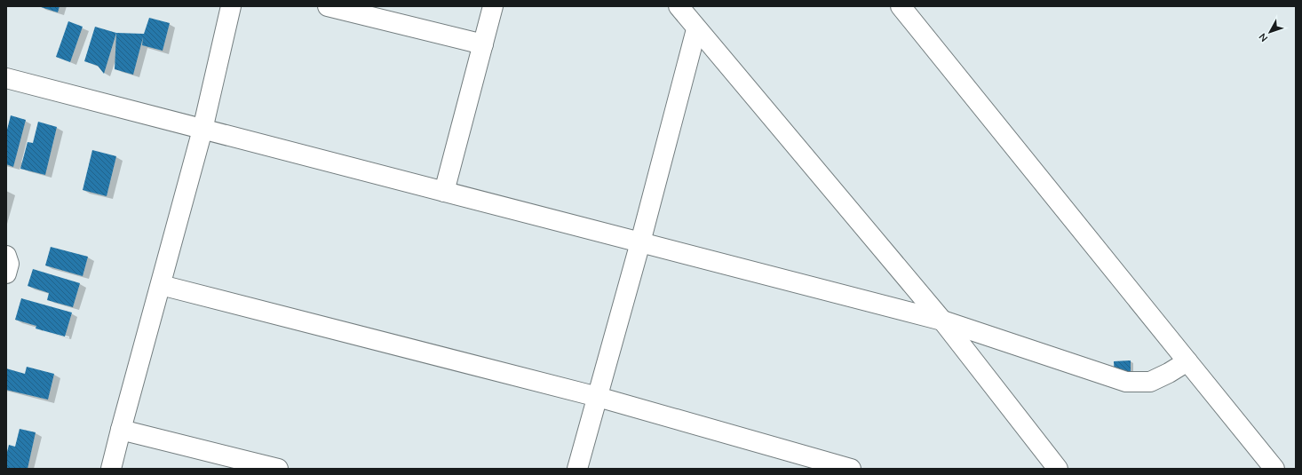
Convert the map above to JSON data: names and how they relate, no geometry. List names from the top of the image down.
{
  "north": "bottom left"
}
